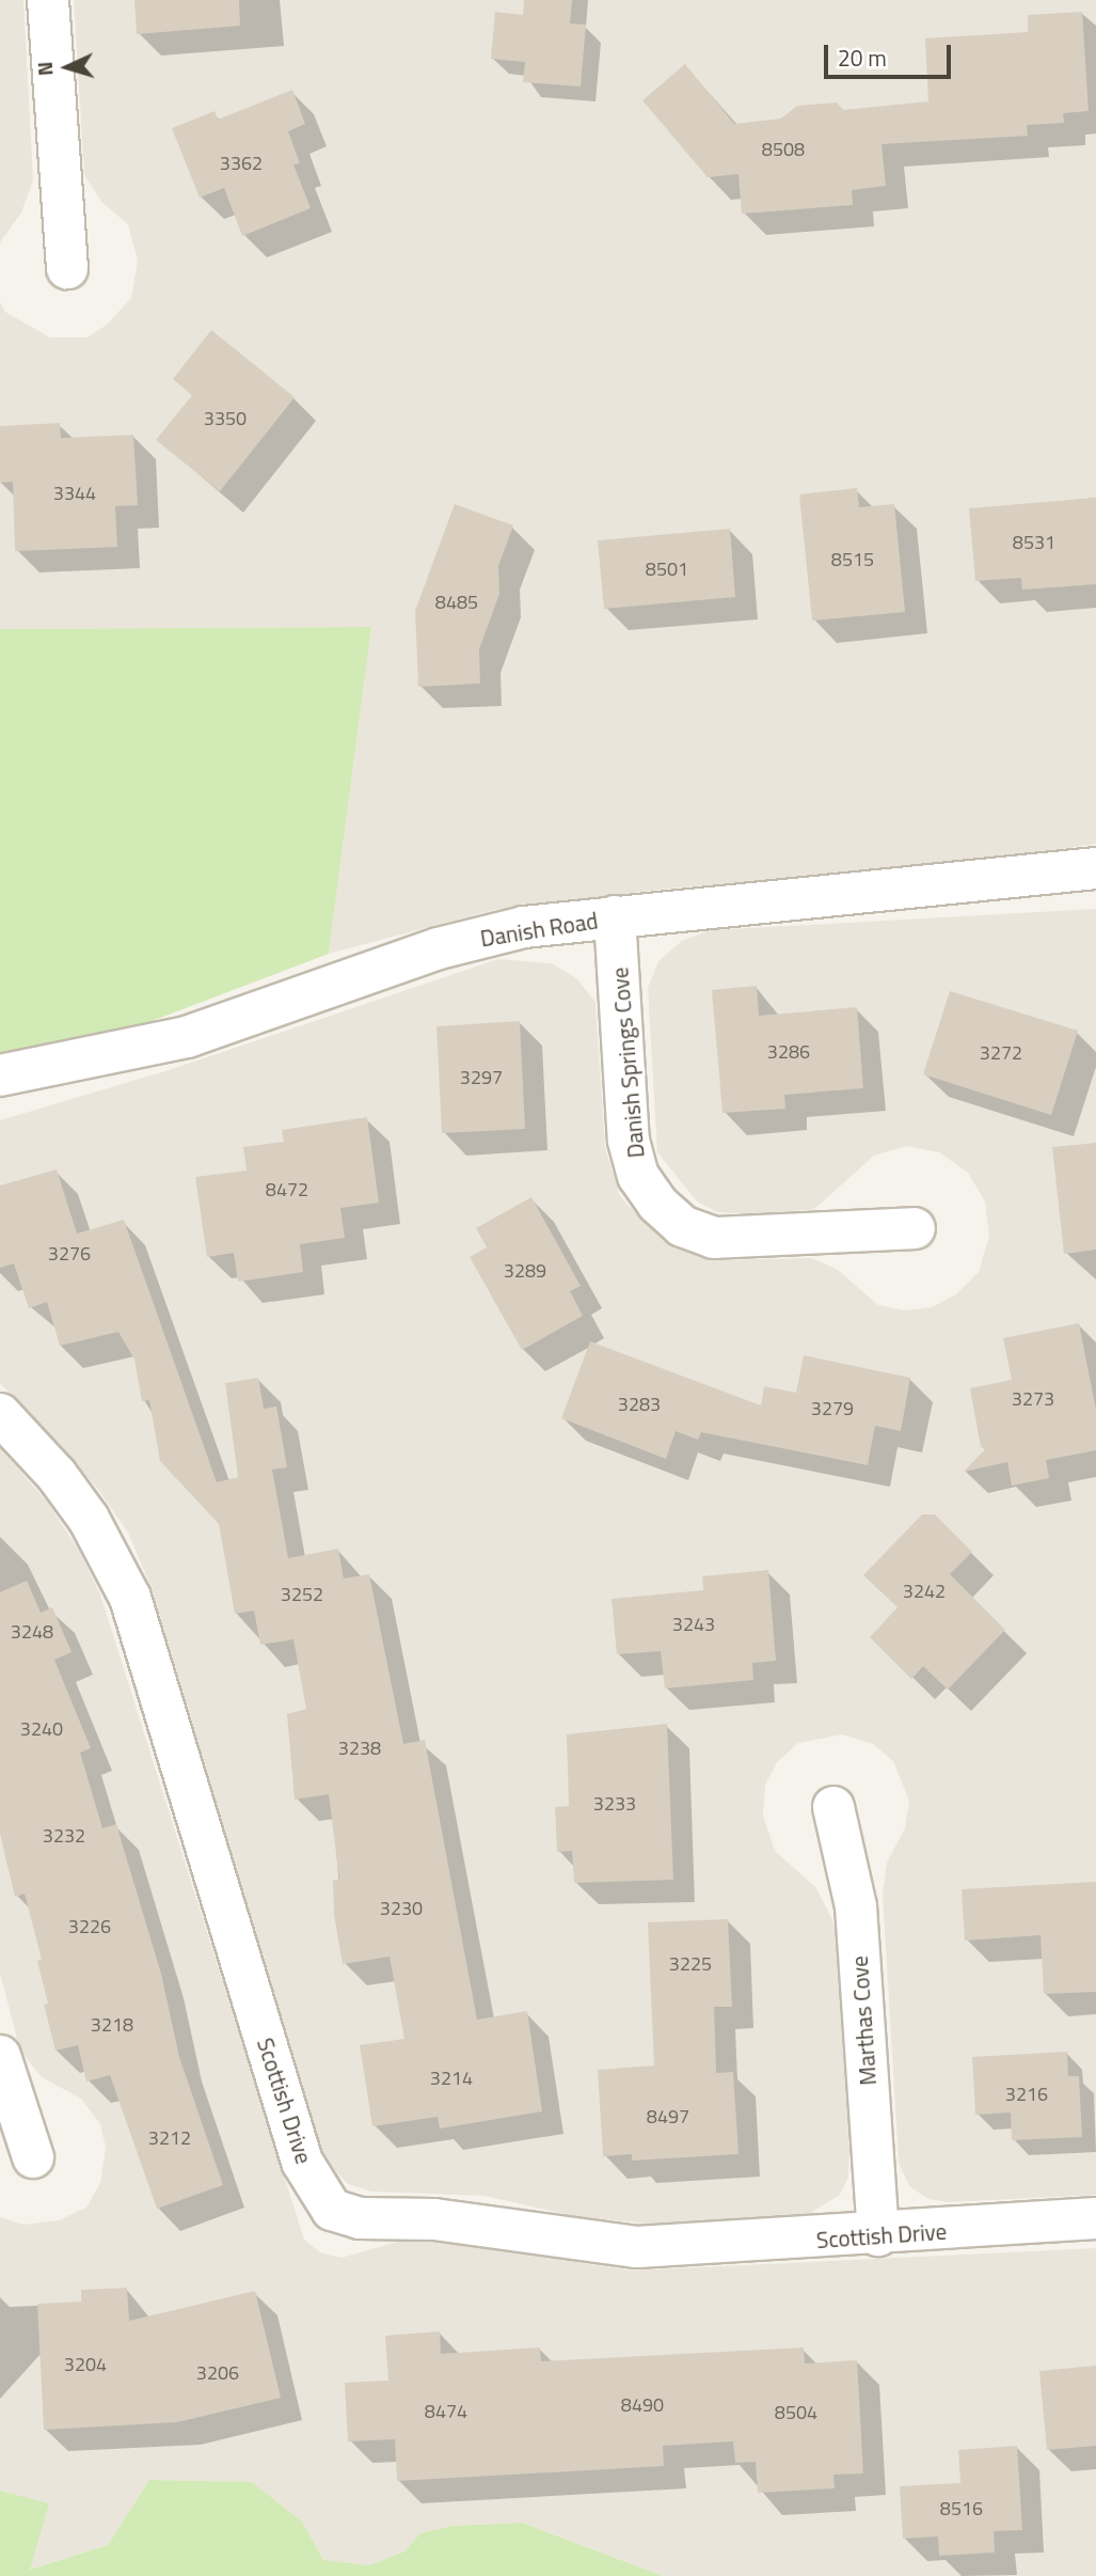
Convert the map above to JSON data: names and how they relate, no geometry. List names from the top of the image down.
{
  "streets": {
    "street": [
      "Danish Road",
      "Danish Springs Cove",
      "Marthas Cove",
      "Scottish Drive"
    ]
  },
  "crossings": [
    ["Danish Road", "Danish Springs Cove"],
    ["Marthas Cove", "Scottish Drive"]
  ],
  "house_numbers": [
    "8508",
    "3362",
    "3350",
    "3344",
    "8531",
    "8515",
    "8501",
    "8485",
    "3286",
    "3272",
    "3297",
    "8472",
    "3276",
    "3289",
    "3273",
    "3283",
    "3279",
    "3242",
    "3252",
    "3243",
    "3248",
    "3240",
    "3238",
    "3233",
    "3232",
    "3230",
    "3226",
    "3225",
    "3218",
    "3214",
    "3216",
    "8497",
    "3212",
    "3204",
    "3206",
    "8490",
    "8474",
    "8504",
    "8516"
  ],
  "scale_bar": "20 m",
  "north": "left"
}
